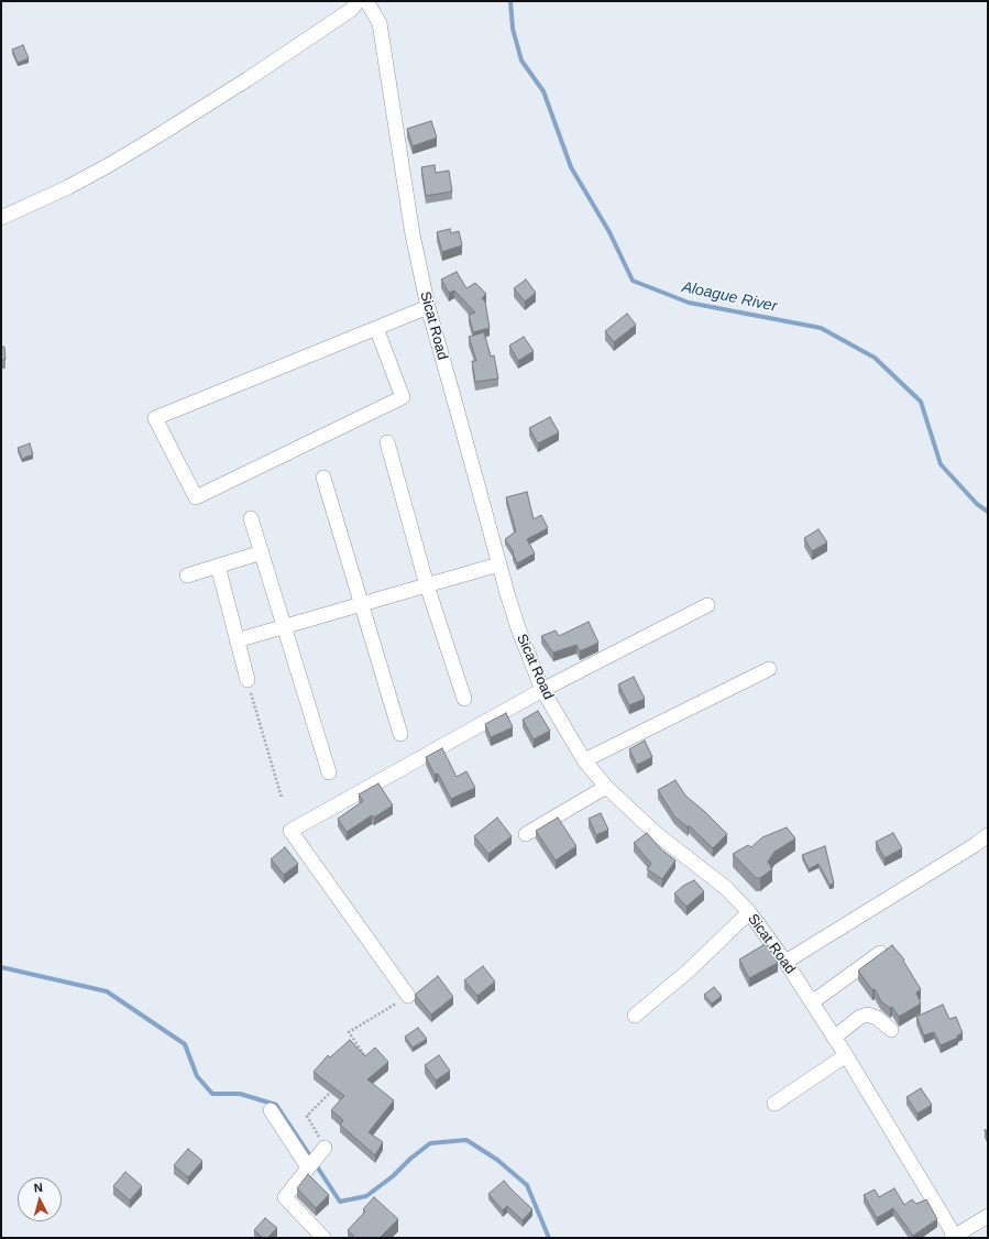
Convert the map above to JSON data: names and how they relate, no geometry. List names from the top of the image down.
{
  "streets": {
    "street": ["Sicat Road"]
  },
  "water": ["Aloague River"],
  "north": "top"
}
